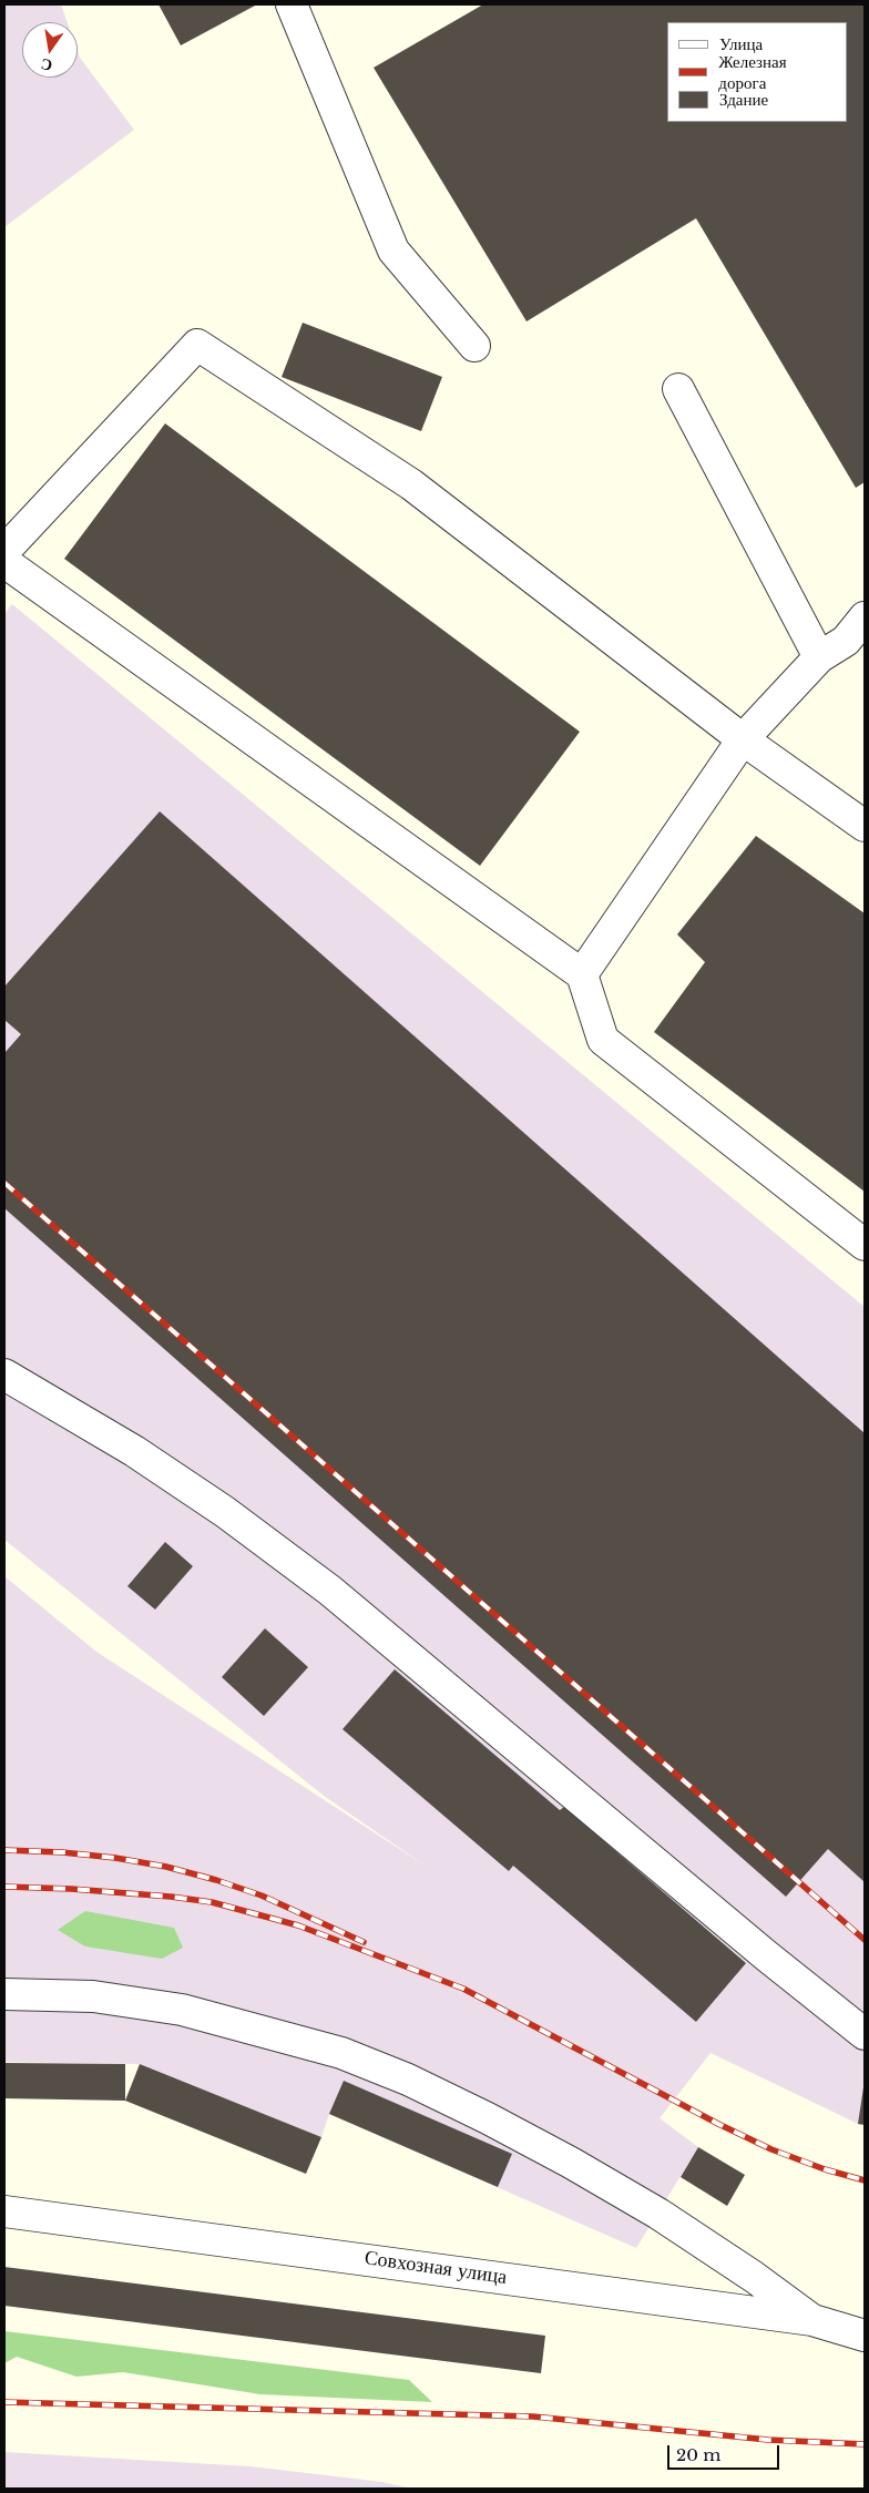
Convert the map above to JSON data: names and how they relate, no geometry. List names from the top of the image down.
{
  "streets": {
    "street": ["Совхозная улица"]
  },
  "legend": ["Улица", "Железная дорога", "Здание"],
  "scale_bar": "20 m",
  "north": "bottom"
}
